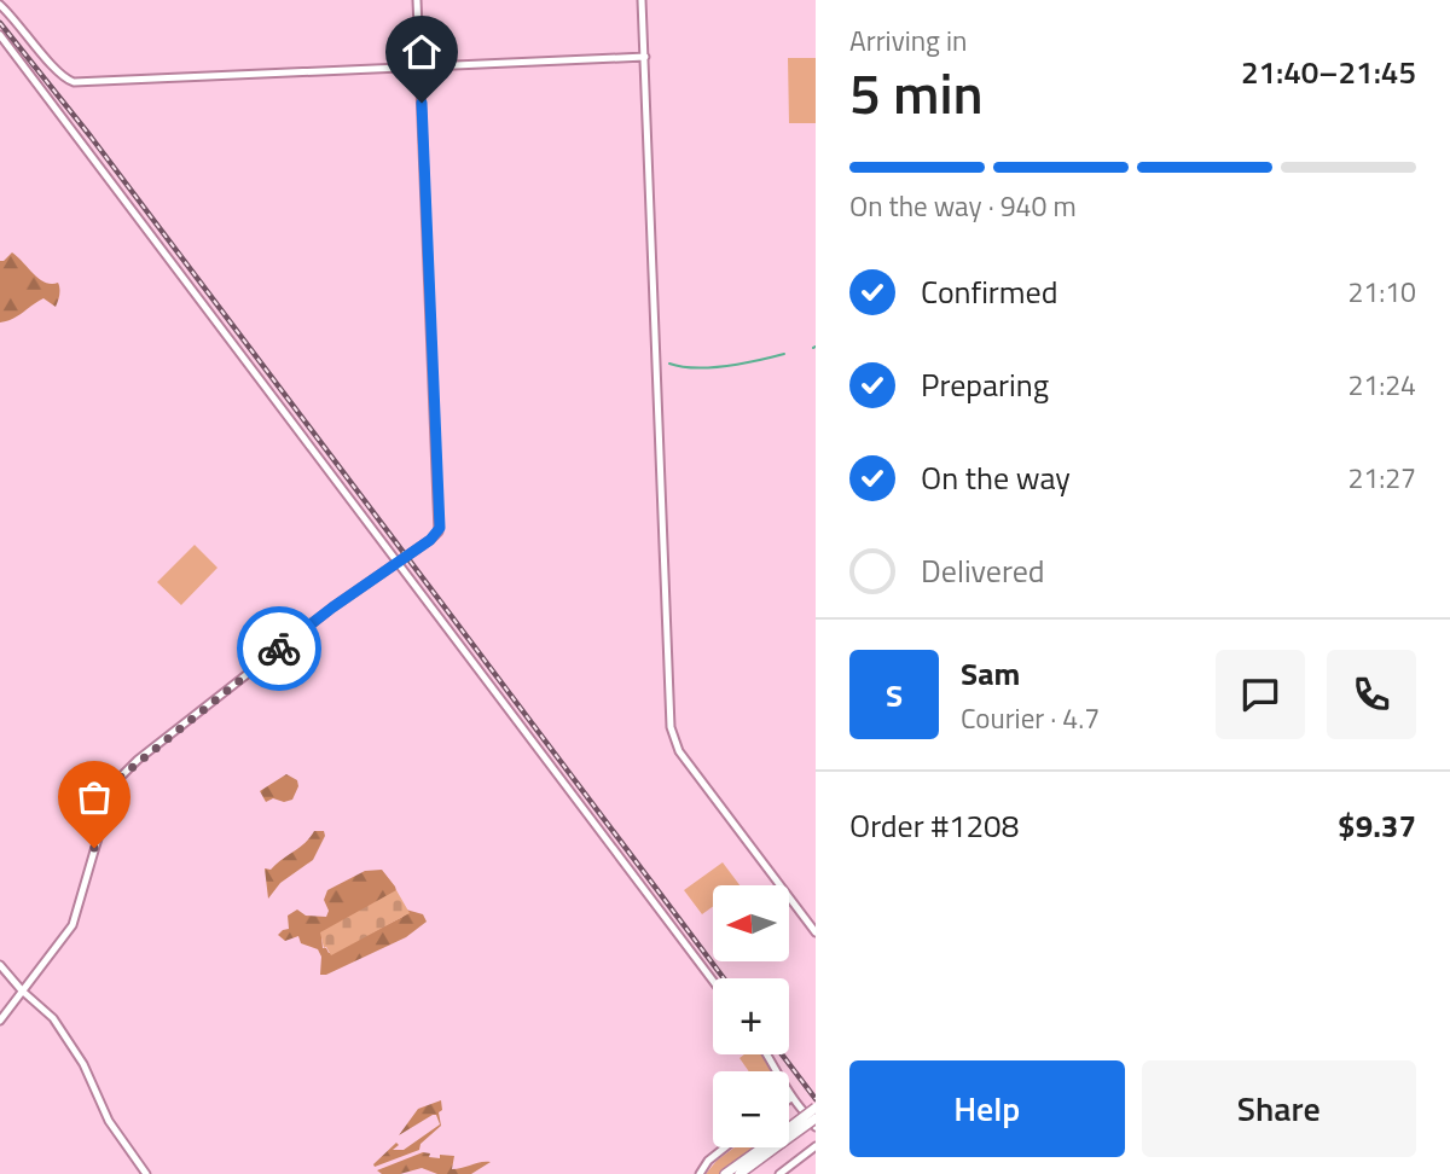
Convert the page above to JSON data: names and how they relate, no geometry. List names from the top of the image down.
{
  "north": "left",
  "page": {
    "heading": ["5 min", "Arriving in", "21:40–21:45"],
    "panel": [
      "Sam",
      "Courier · 4.7",
      "Order #1208",
      "$9.37"
    ],
    "bar": "On the way · 940 m",
    "list": [
      ["Confirmed", "21:10"],
      ["Preparing", "21:24"],
      ["On the way", "21:27"],
      "Delivered"
    ],
    "round": "S",
    "map_buttons": ["+", "−"],
    "buttons": ["Help", "Share"]
  }
}
